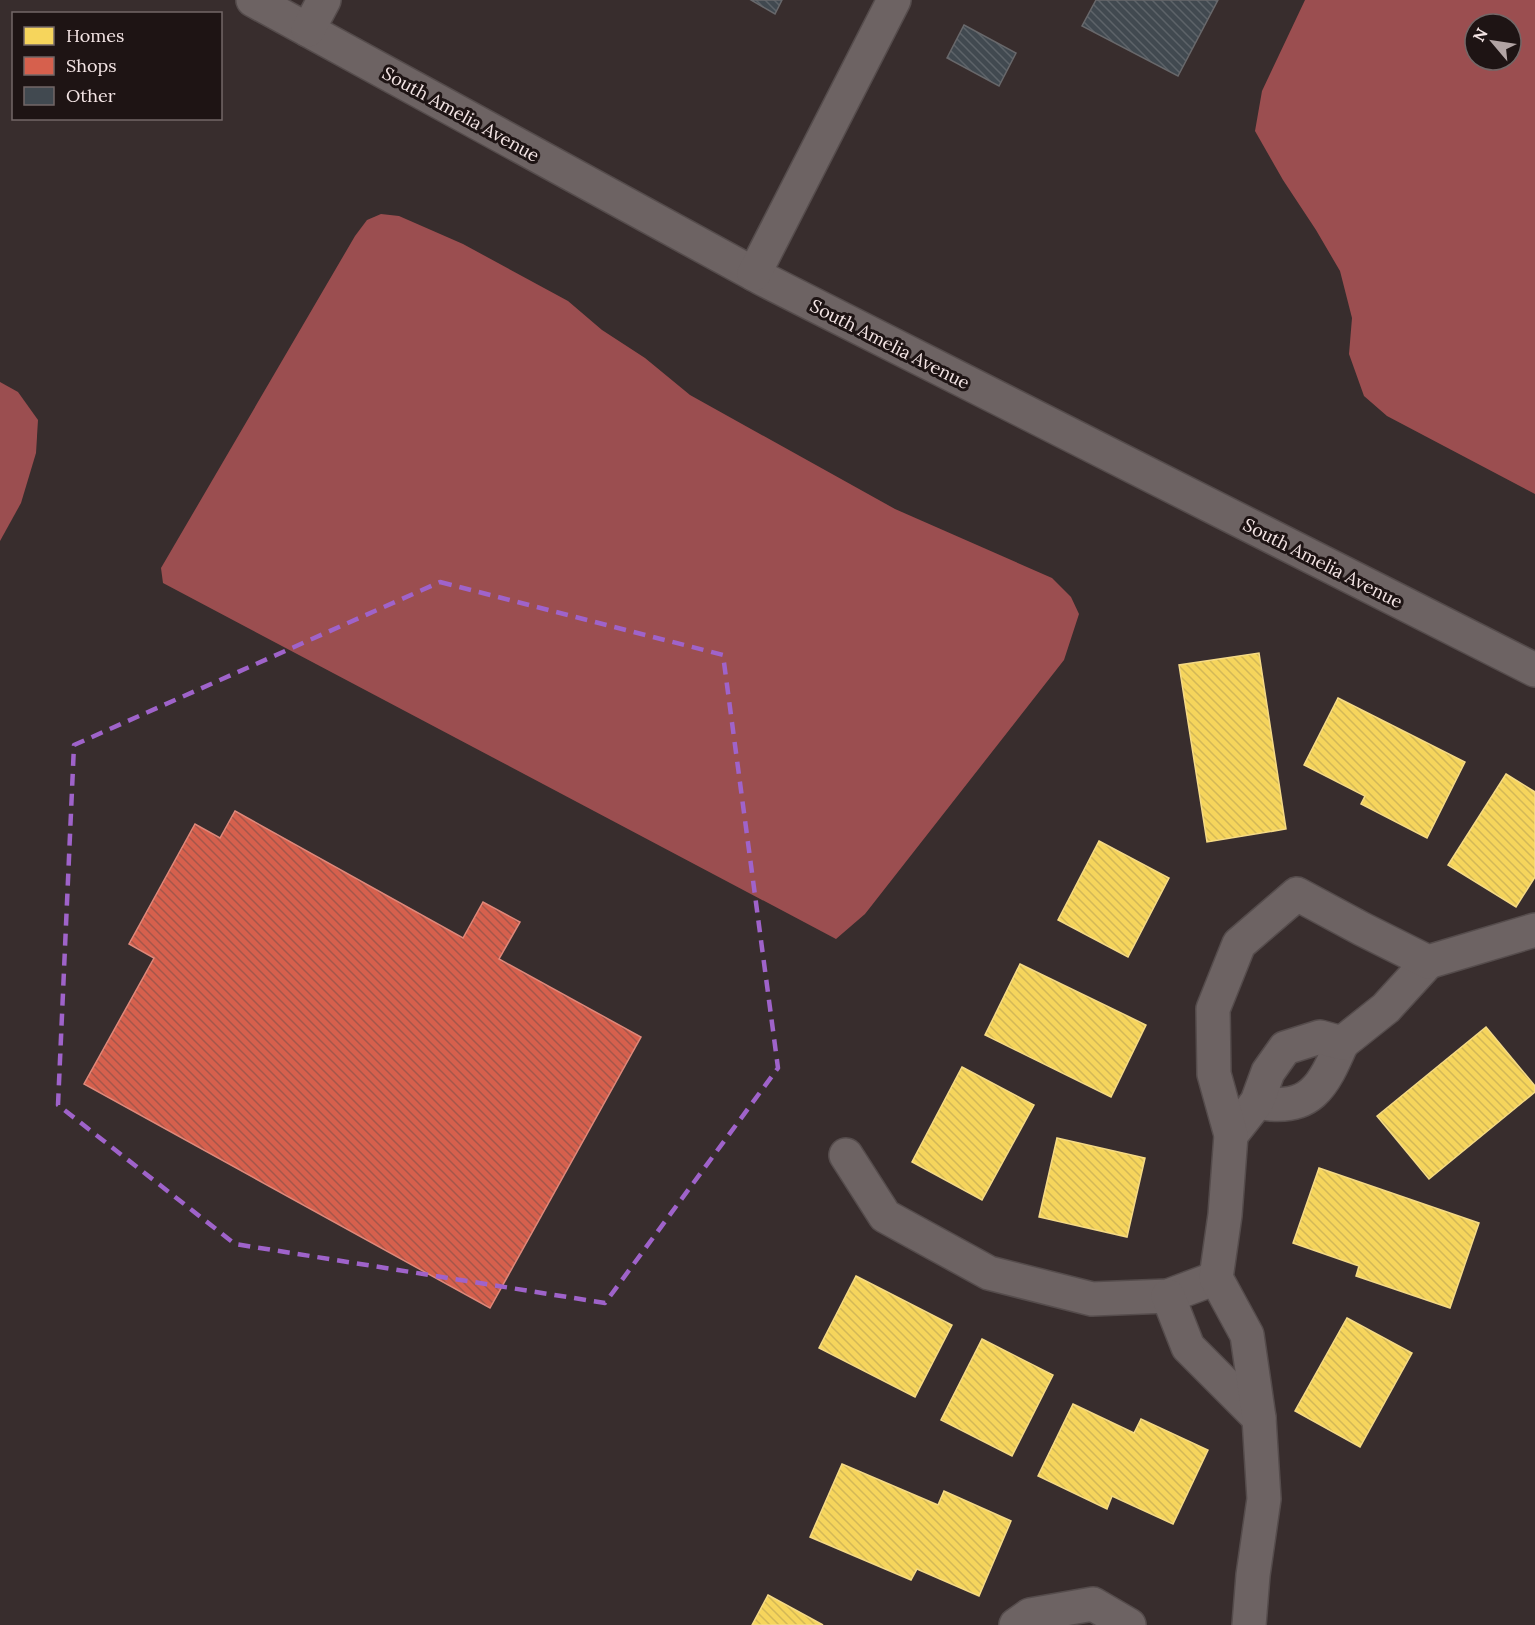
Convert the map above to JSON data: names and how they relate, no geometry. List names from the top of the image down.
{
  "streets": {
    "street": ["South Amelia Avenue"]
  },
  "legend": ["Homes", "Shops", "Other"],
  "north": "top left"
}
